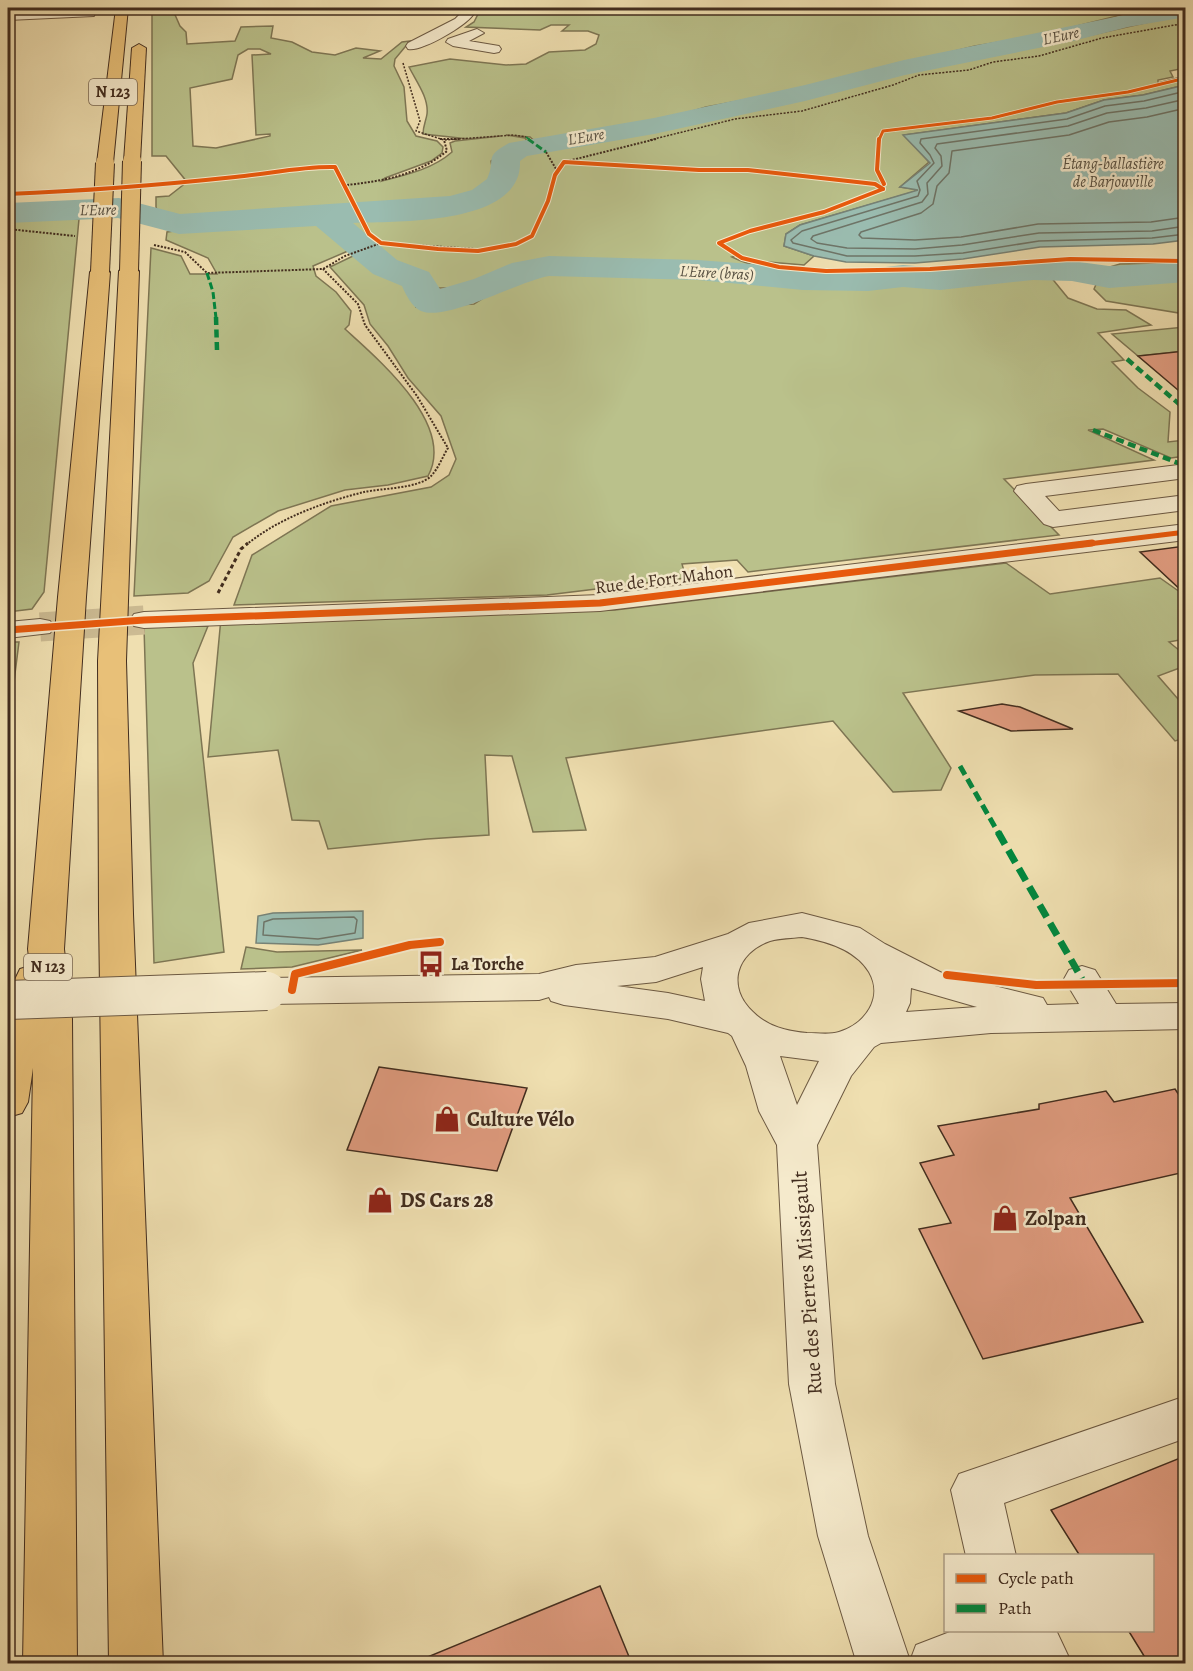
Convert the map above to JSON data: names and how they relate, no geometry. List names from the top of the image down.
{
  "streets": {
    "main road": ["N 123"],
    "street": ["Rue de Fort Mahon", "Rue des Pierres Missigault"]
  },
  "water": ["L'Eure", "Étang-ballastière de Barjouville", "L'Eure (bras)"],
  "places": {
    "bus stop": ["La Torche"],
    "shop": ["Culture Vélo", "DS Cars 28", "Zolpan"]
  },
  "legend": ["Cycle path", "Path"]
}
